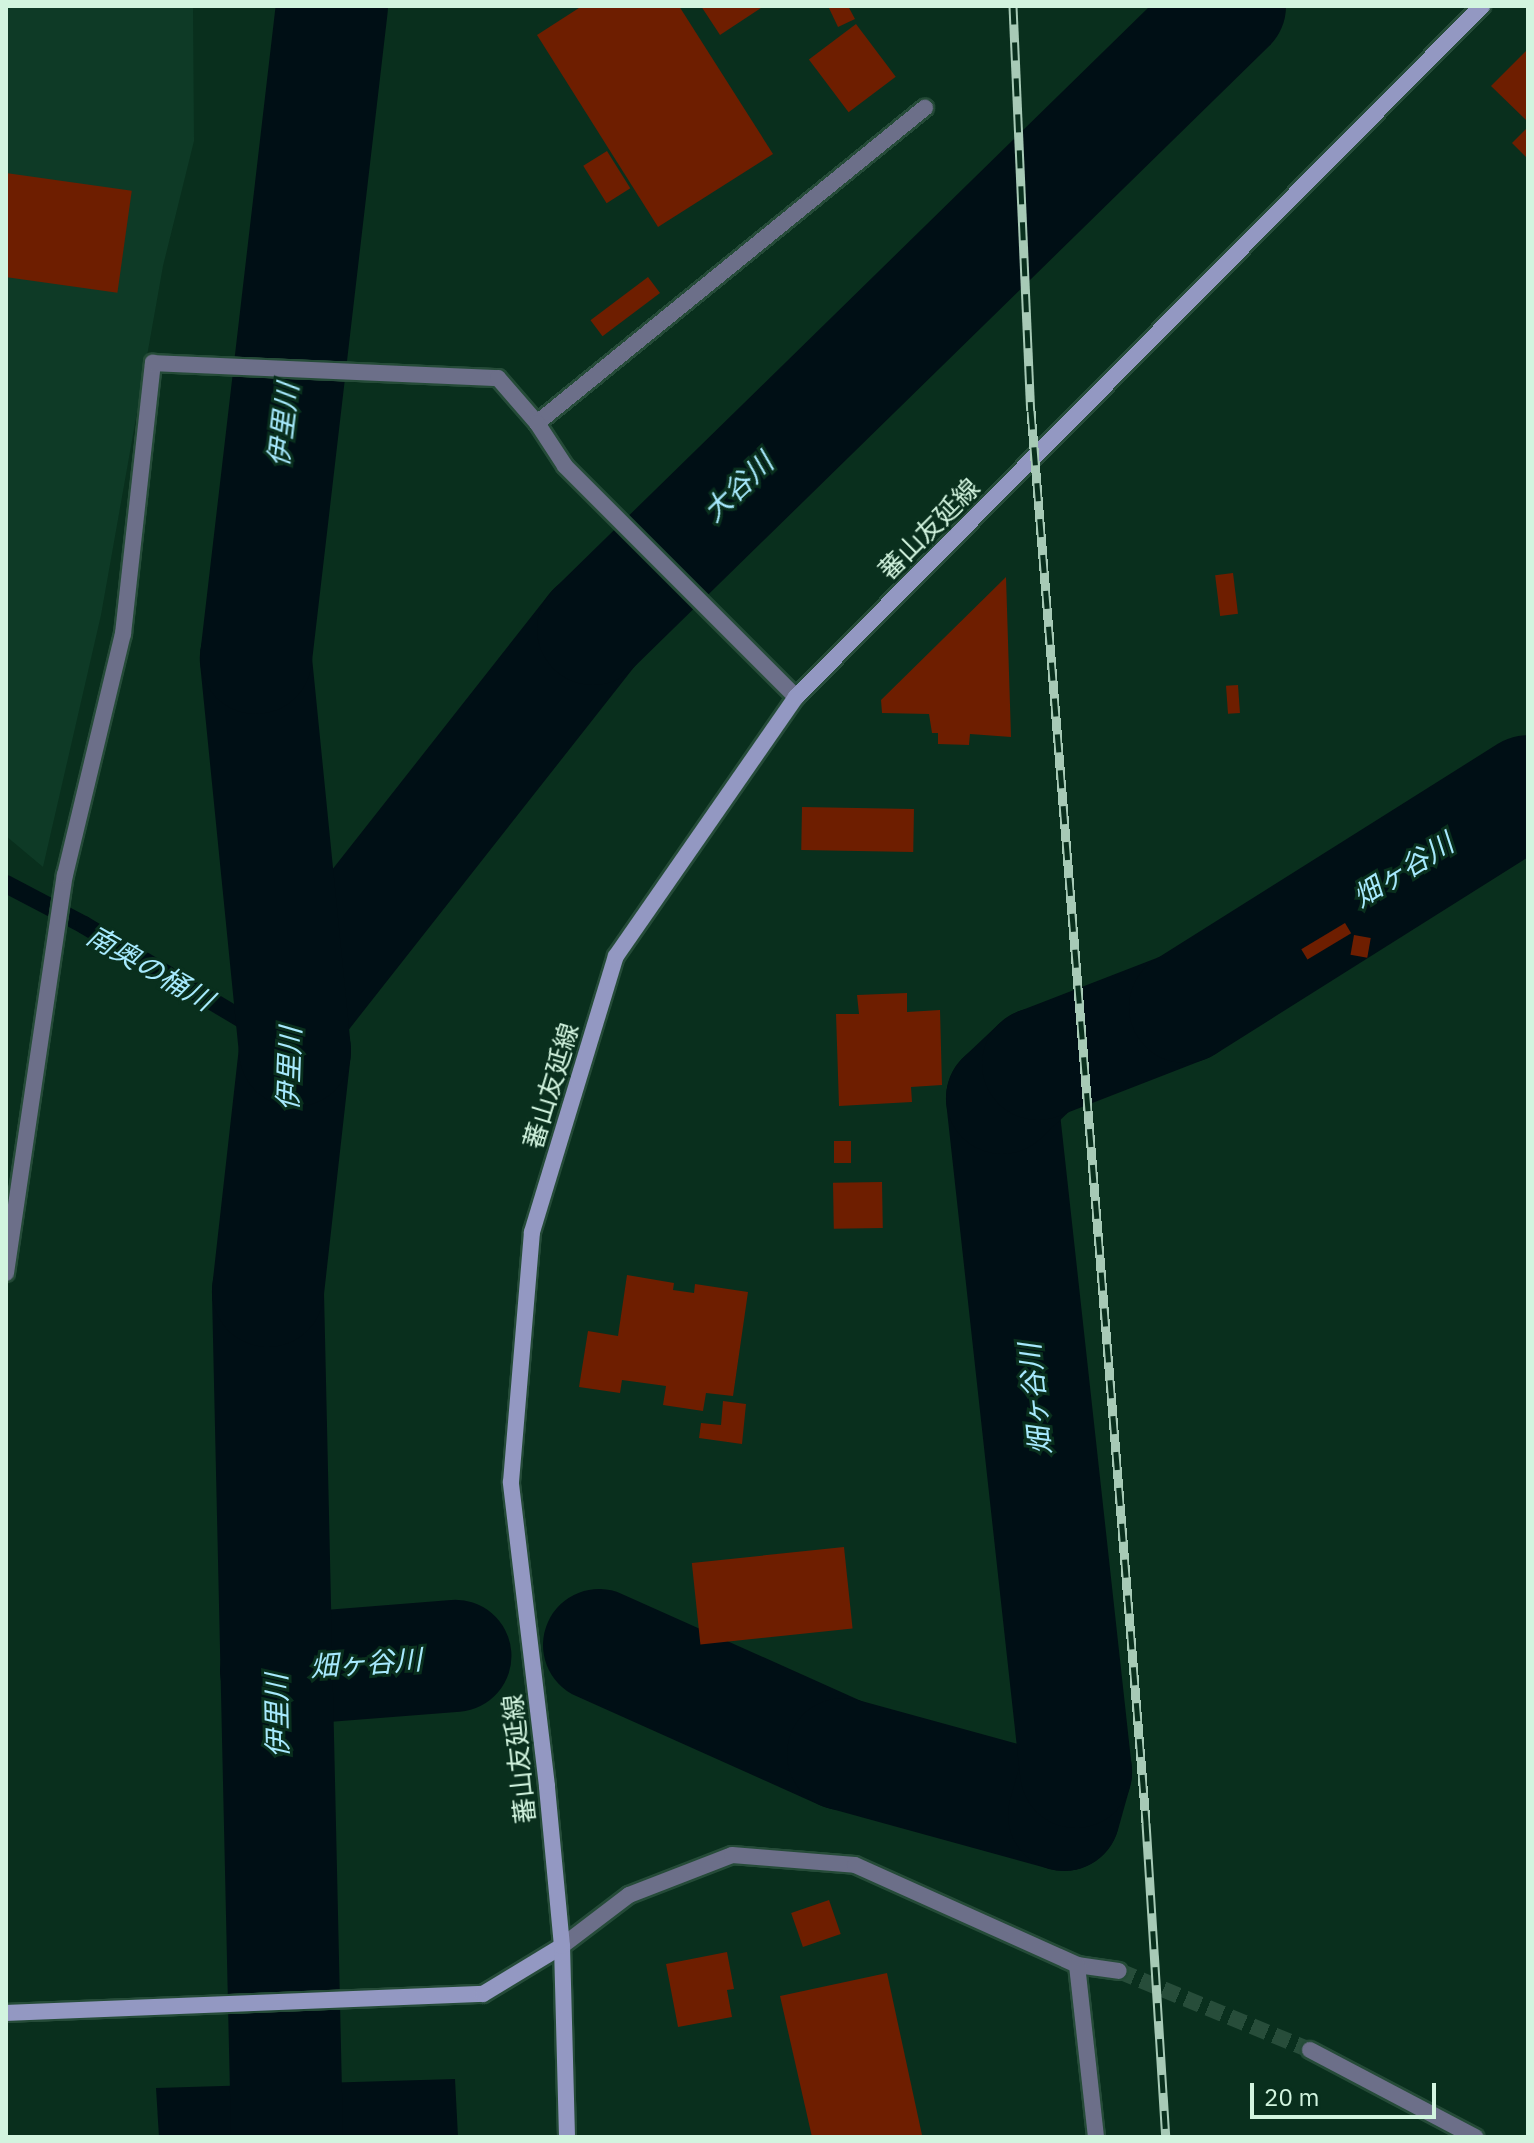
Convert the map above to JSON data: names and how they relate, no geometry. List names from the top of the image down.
{
  "streets": {
    "main road": ["蕃山友延線"]
  },
  "water": [
    "伊里川",
    "大谷川",
    "畑ヶ谷川",
    "南奥の桶川"
  ],
  "scale_bar": "20 m"
}
